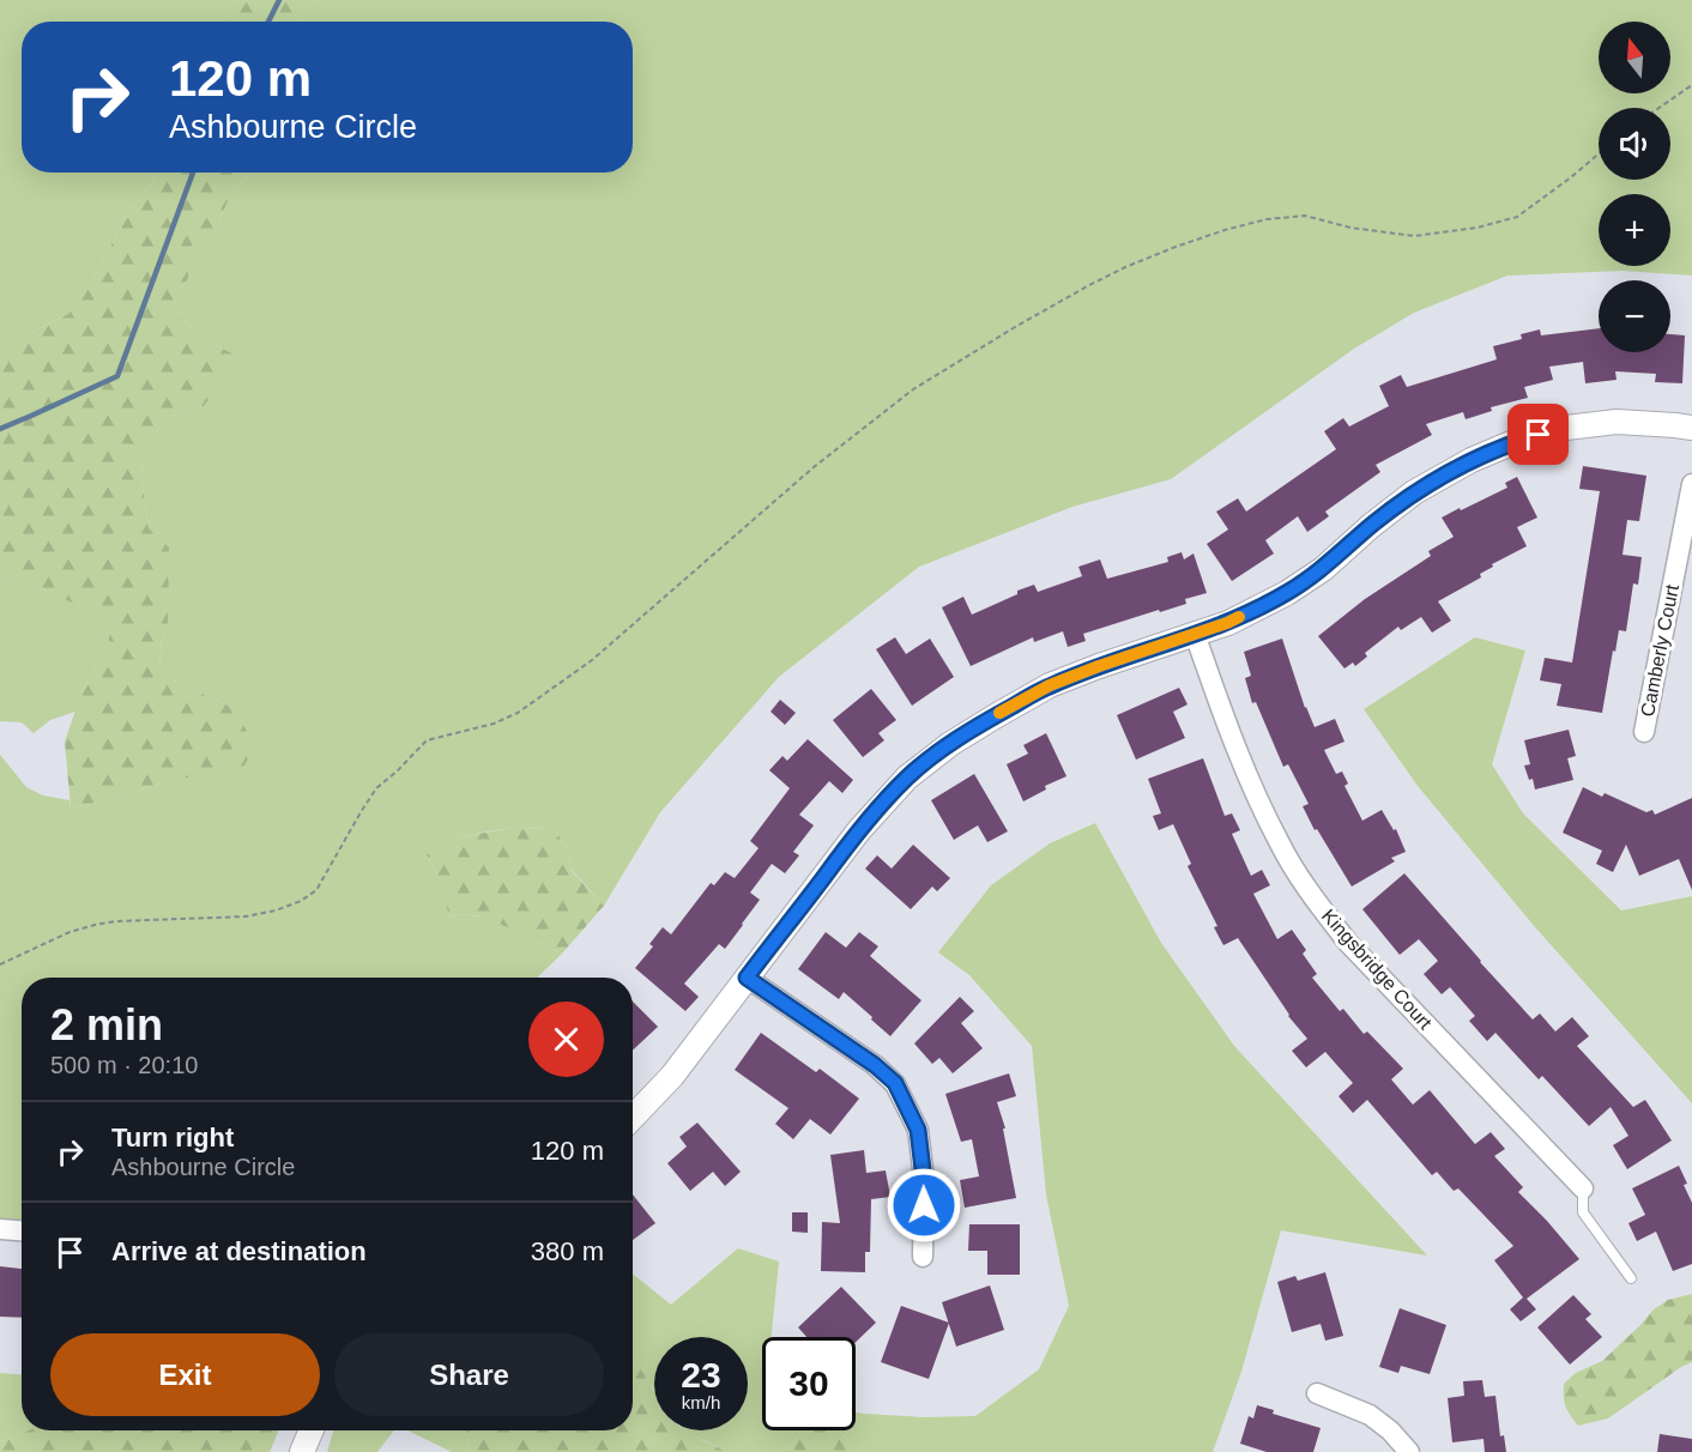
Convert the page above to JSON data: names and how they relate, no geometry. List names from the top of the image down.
{
  "streets": {
    "street": ["Camberly Court", "Kingsbridge Court"]
  },
  "north": "top",
  "page": {
    "map_buttons": ["+", "−"],
    "turn": ["120 m", "Ashbourne Circle"],
    "heading": ["2 min", "500 m · 20:10"],
    "list": [
      {
        "name": "Turn right",
        "note": "Ashbourne Circle",
        "value": "120 m"
      },
      {
        "name": "Arrive at destination",
        "value": "380 m"
      }
    ],
    "buttons": ["Exit", "Share"],
    "speed": "23 km/h",
    "limit": "30"
  }
}
